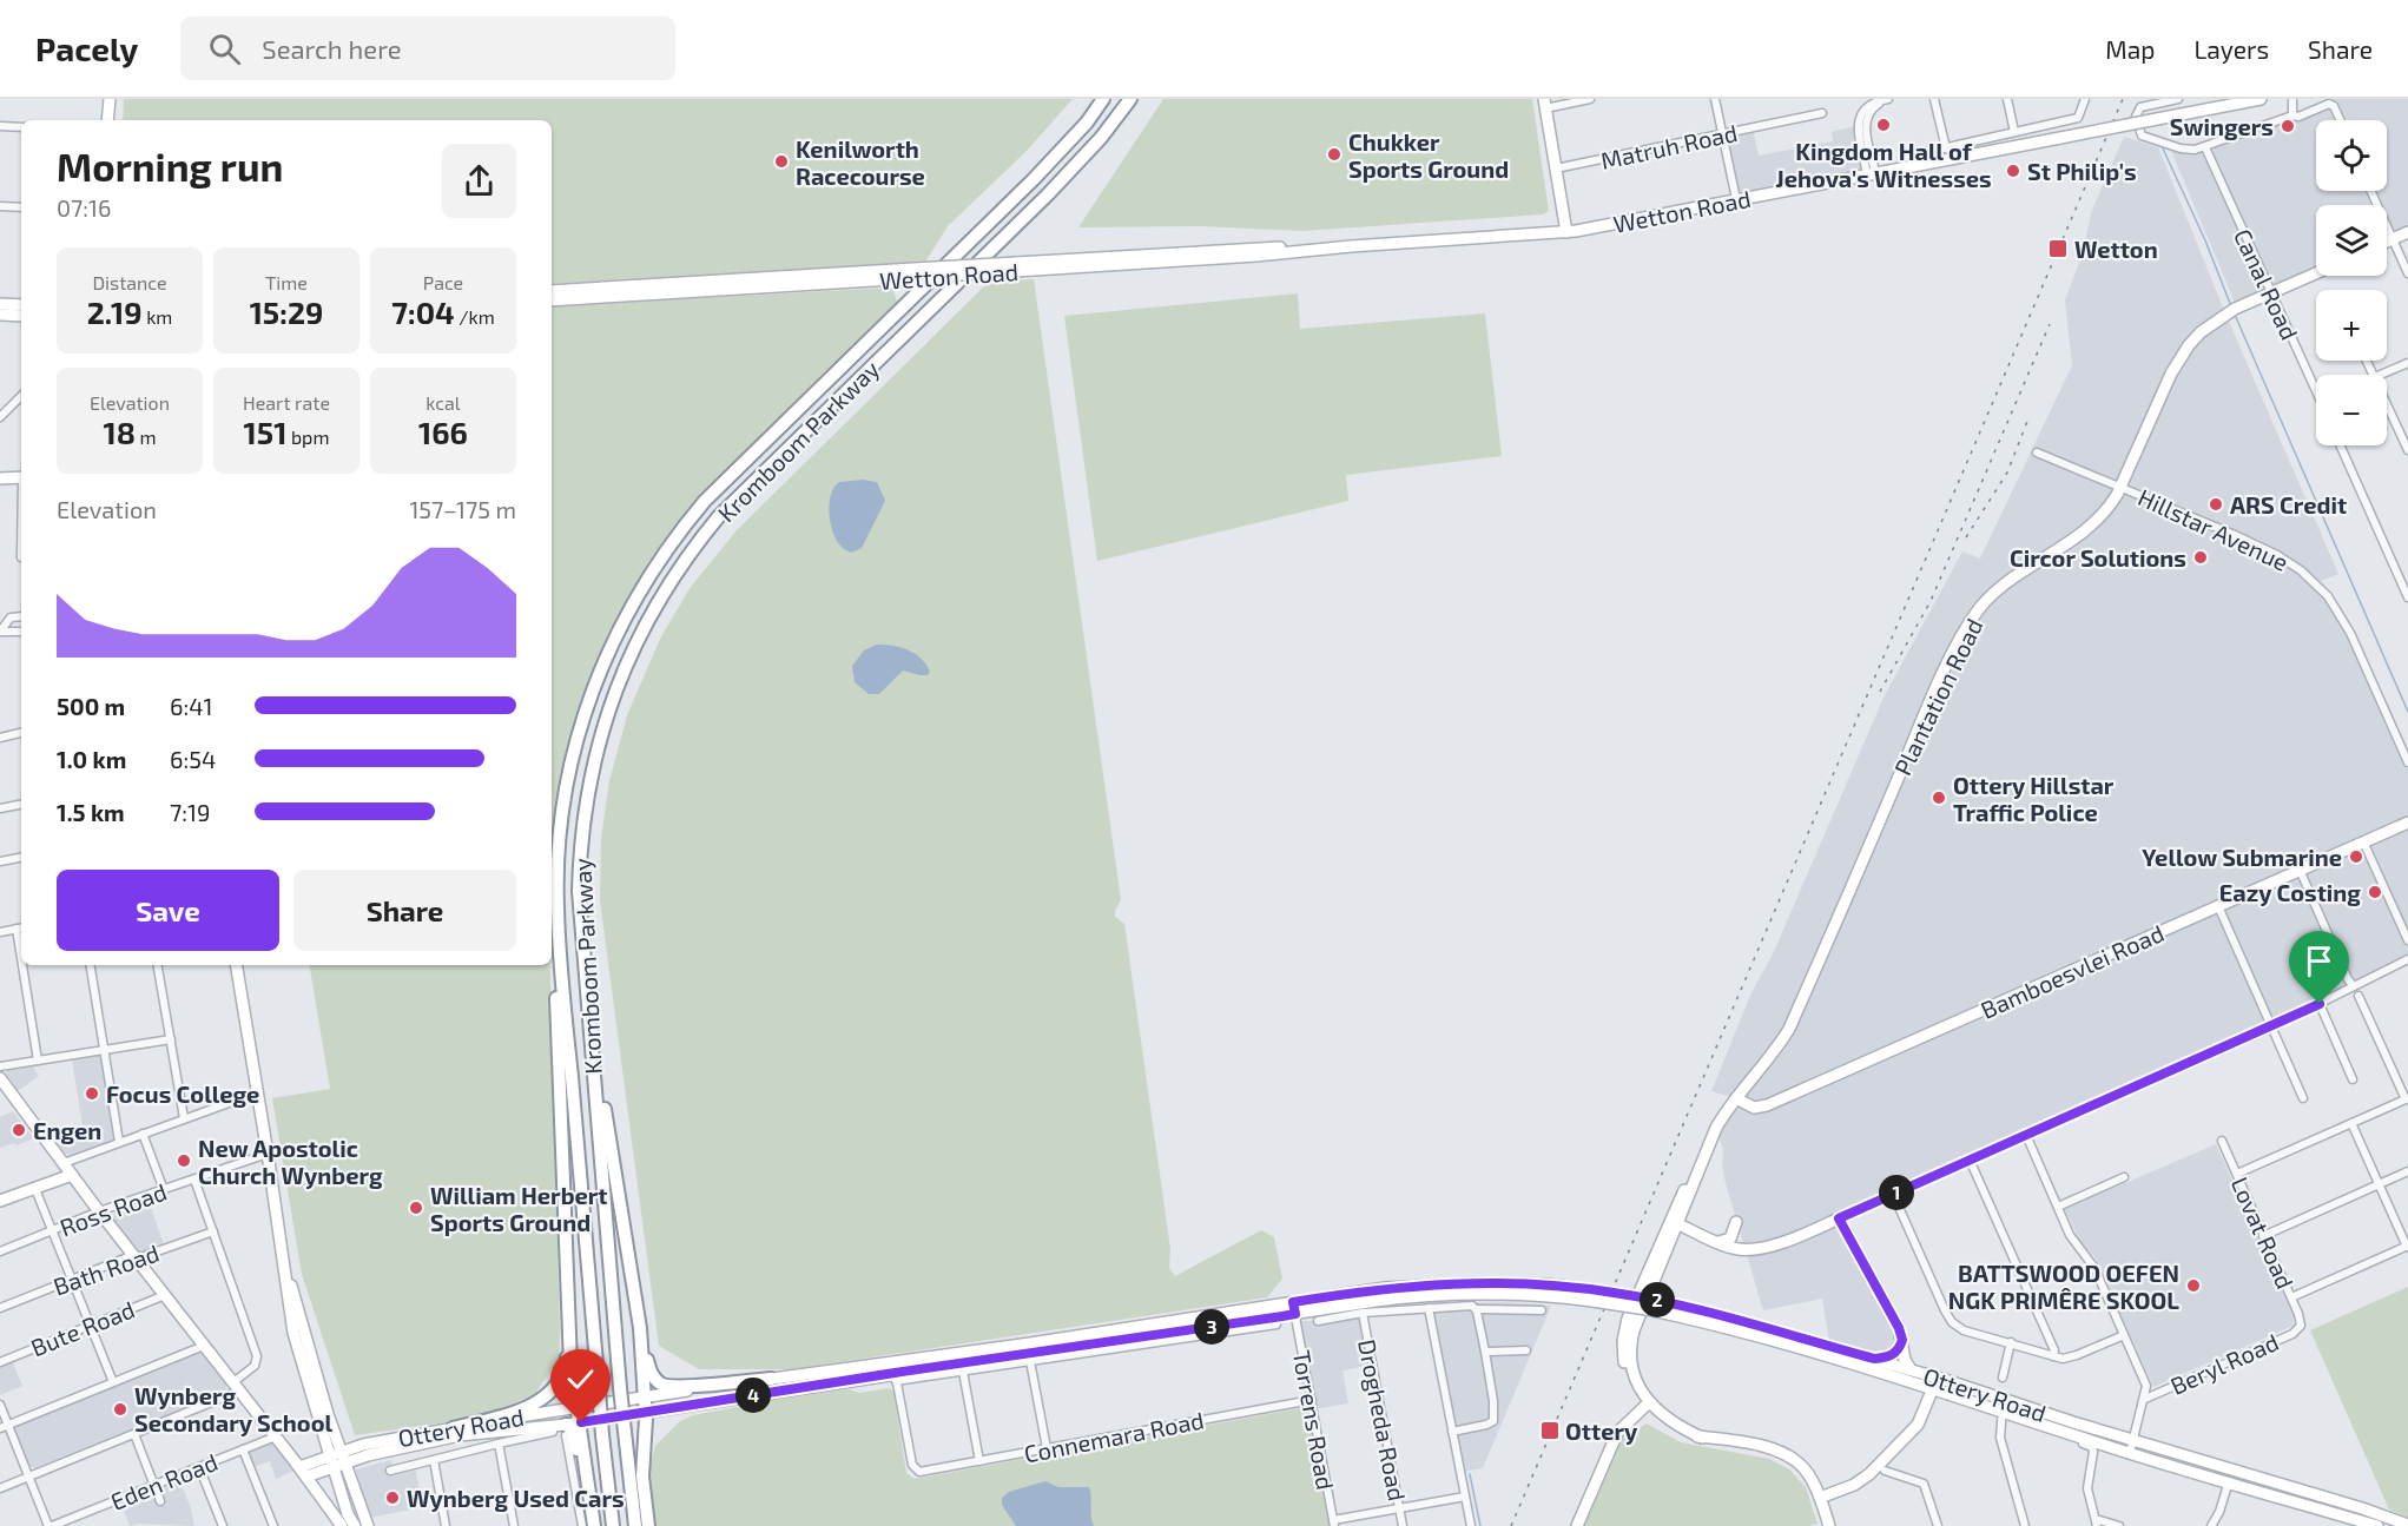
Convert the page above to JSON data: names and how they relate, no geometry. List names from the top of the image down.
{
  "streets": {
    "highway": ["Kromboom Parkway"],
    "main road": [
      "Wetton Road",
      "Plantation Road",
      "Bamboesvlei Road",
      "Ottery Road"
    ],
    "street": [
      "Matruh Road",
      "Canal Road",
      "Hillstar Avenue",
      "Ross Road",
      "Lovat Road",
      "Bath Road",
      "Bute Road",
      "Beryl Road",
      "Torrens Road",
      "Drogheda Road",
      "Connemara Road",
      "Eden Road"
    ]
  },
  "crossings": [
    ["Canal Road", "Plantation Road"],
    ["Hillstar Avenue", "Plantation Road"],
    ["Plantation Road", "Bamboesvlei Road"],
    ["Lovat Road", "Beryl Road"],
    ["Ottery Road", "Torrens Road"],
    ["Ottery Road", "Connemara Road"],
    ["Torrens Road", "Connemara Road"]
  ],
  "places": {
    "other": [
      "Kingdom Hall of Jehova's Witnesses",
      "Swingers",
      "Chukker Sports Ground",
      "Kenilworth Racecourse",
      "St Philip's",
      "ARS Credit",
      "Circor Solutions",
      "Ottery Hillstar Traffic Police",
      "Yellow Submarine",
      "Eazy Costing",
      "Focus College",
      "Engen",
      "New Apostolic Church Wynberg",
      "William Herbert Sports Ground",
      "BATTSWOOD OEFEN NGK PRIMÊRE SKOOL",
      "Wynberg Secondary School",
      "Wynberg Used Cars"
    ],
    "transit": ["Wetton", "Ottery"]
  },
  "page": {
    "header": "Pacely",
    "search": "Search here",
    "nav": ["Map", "Layers", "Share"],
    "map_buttons": ["+", "−"],
    "heading": ["Morning run", "07:16"],
    "stats": [
      ["Distance", "2.19 km"],
      ["Time", "15:29"],
      ["Pace", "7:04 /km"],
      ["Elevation", "18 m"],
      ["Heart rate", "151 bpm"],
      ["kcal", "166"]
    ],
    "chart": ["Elevation", "157–175 m"],
    "list": [
      {
        "name": "500 m",
        "note": "6:41"
      },
      {
        "name": "1.0 km",
        "note": "6:54"
      },
      {
        "name": "1.5 km",
        "note": "7:19"
      }
    ],
    "buttons": ["Save", "Share"],
    "pins": [
      "1",
      "2",
      "3",
      "4"
    ]
  }
}
